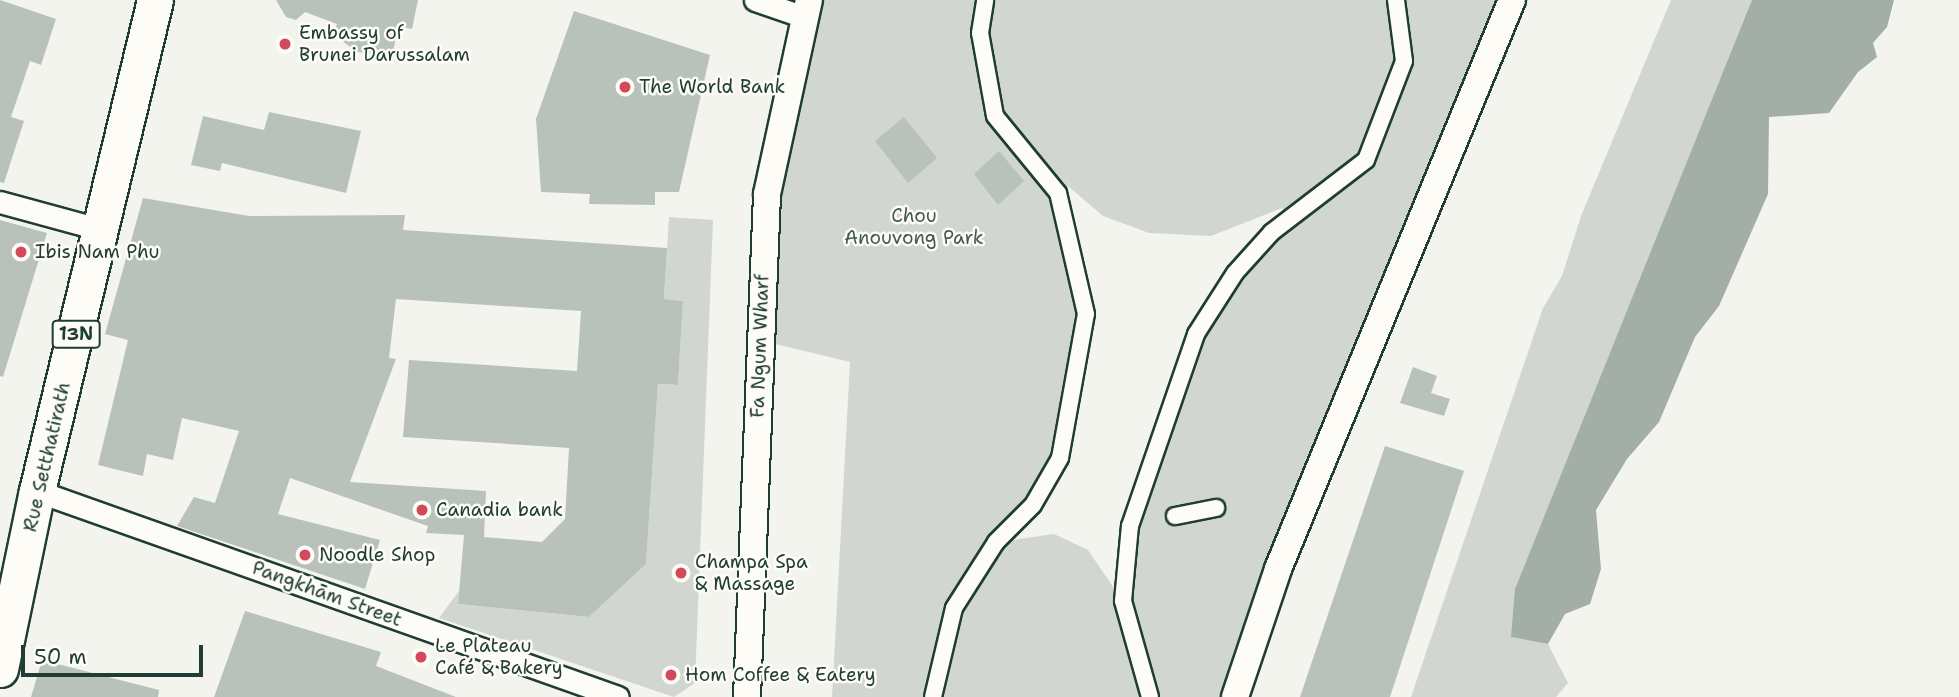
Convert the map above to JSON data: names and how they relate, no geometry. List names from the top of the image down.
{
  "streets": {
    "highway": ["13N", "Rue Setthatirath"],
    "street": ["Fa Ngum Wharf", "Pangkhām Street"]
  },
  "crossings": [
    ["Rue Setthatirath", "Pangkhām Street"]
  ],
  "parks": ["Chou Anouvong Park"],
  "places": [
    "Embassy of Brunei Darussalam",
    "The World Bank",
    "Ibis Nam Phu",
    "Canadia bank",
    "Noodle Shop",
    "Champa Spa & Massage",
    "Le Plateau Café & Bakery",
    "Hom Coffee & Eatery"
  ],
  "scale_bar": "50 m"
}
